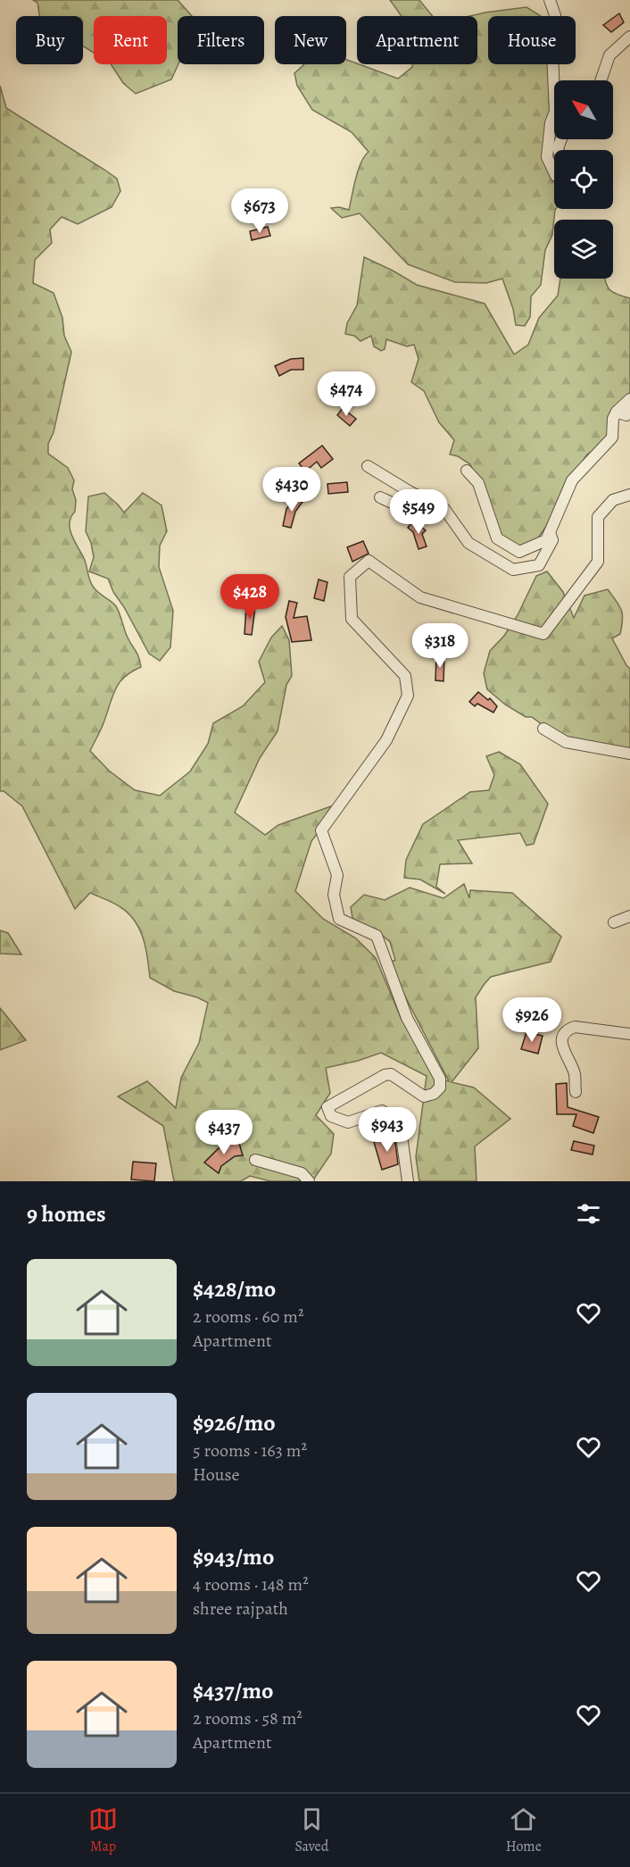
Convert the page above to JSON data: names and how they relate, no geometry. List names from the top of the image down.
{
  "north": "top left",
  "page": {
    "chip": [
      "Buy",
      "Rent",
      "Filters",
      "New",
      "Apartment",
      "House"
    ],
    "price": [
      "$673",
      "$474",
      "$430",
      "$549",
      "$428",
      "$318",
      "$926",
      "$943",
      "$437"
    ],
    "heading": "9 homes",
    "list": [
      {
        "name": "$428/mo",
        "note": "2 rooms · 60 m² · Apartment"
      },
      {
        "name": "$926/mo",
        "note": "5 rooms · 163 m² · House"
      },
      {
        "name": "$943/mo",
        "note": "4 rooms · 148 m² · shree rajpath"
      },
      {
        "name": "$437/mo",
        "note": "2 rooms · 58 m² · Apartment"
      }
    ],
    "tabs": ["Map", "Saved", "Home"]
  }
}
